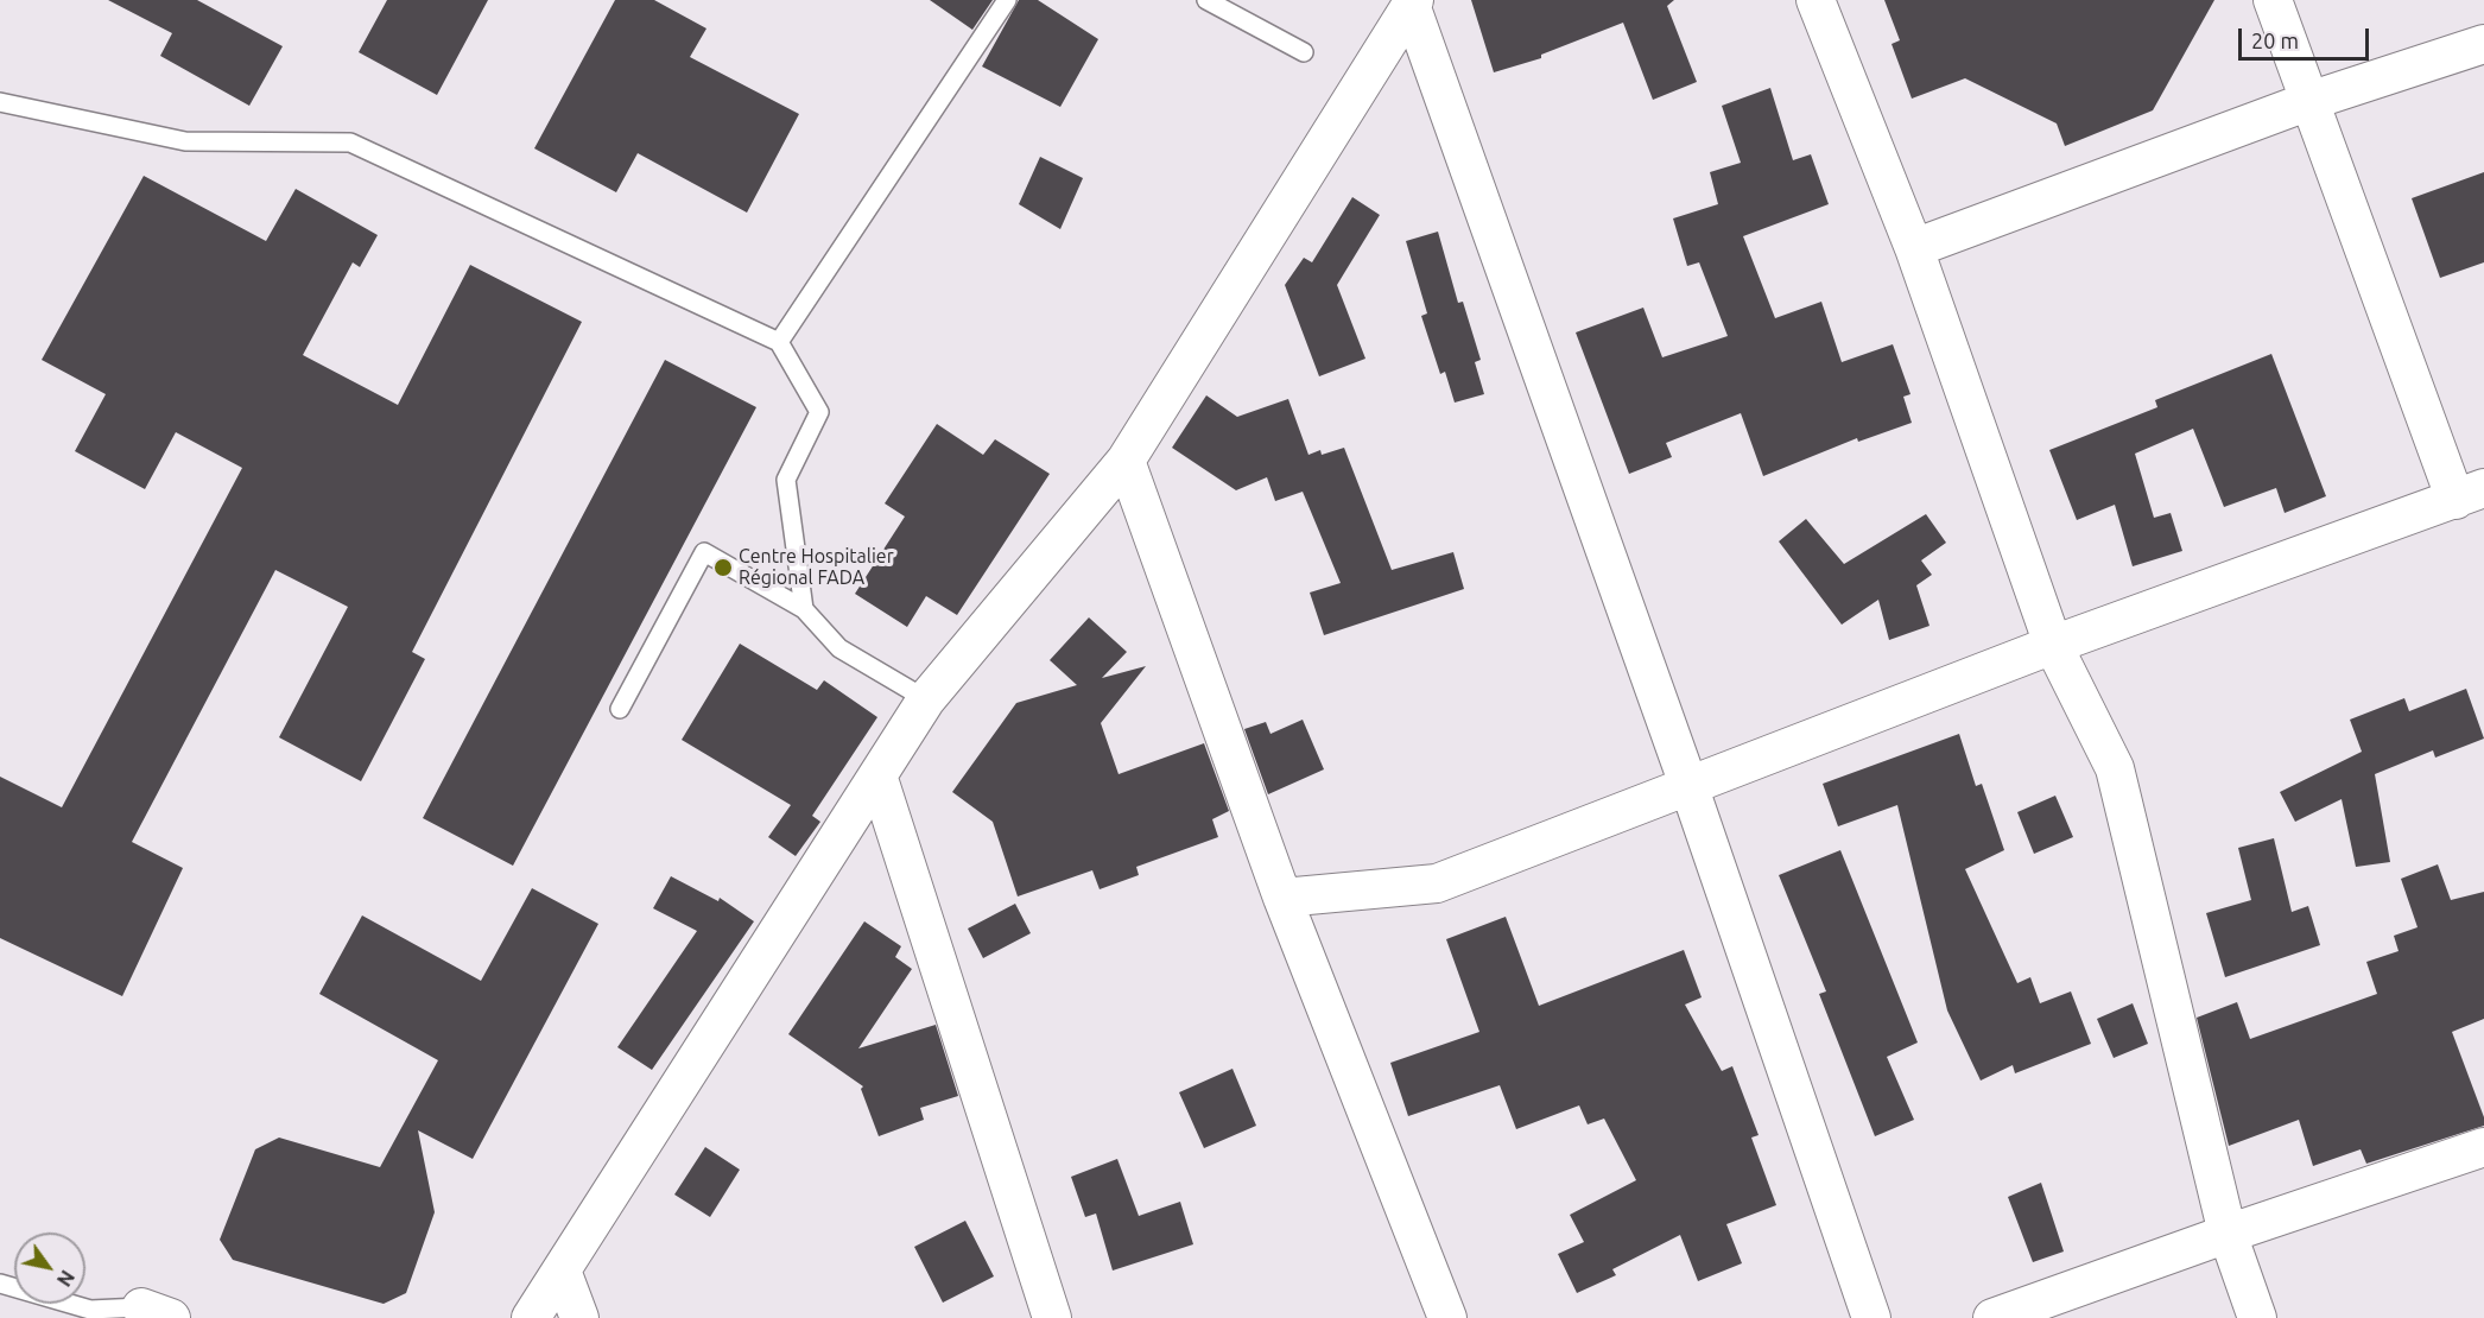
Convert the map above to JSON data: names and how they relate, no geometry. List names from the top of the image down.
{
  "places": ["Centre Hospitalier Régional FADA"],
  "scale_bar": "20 m",
  "north": "bottom right"
}
